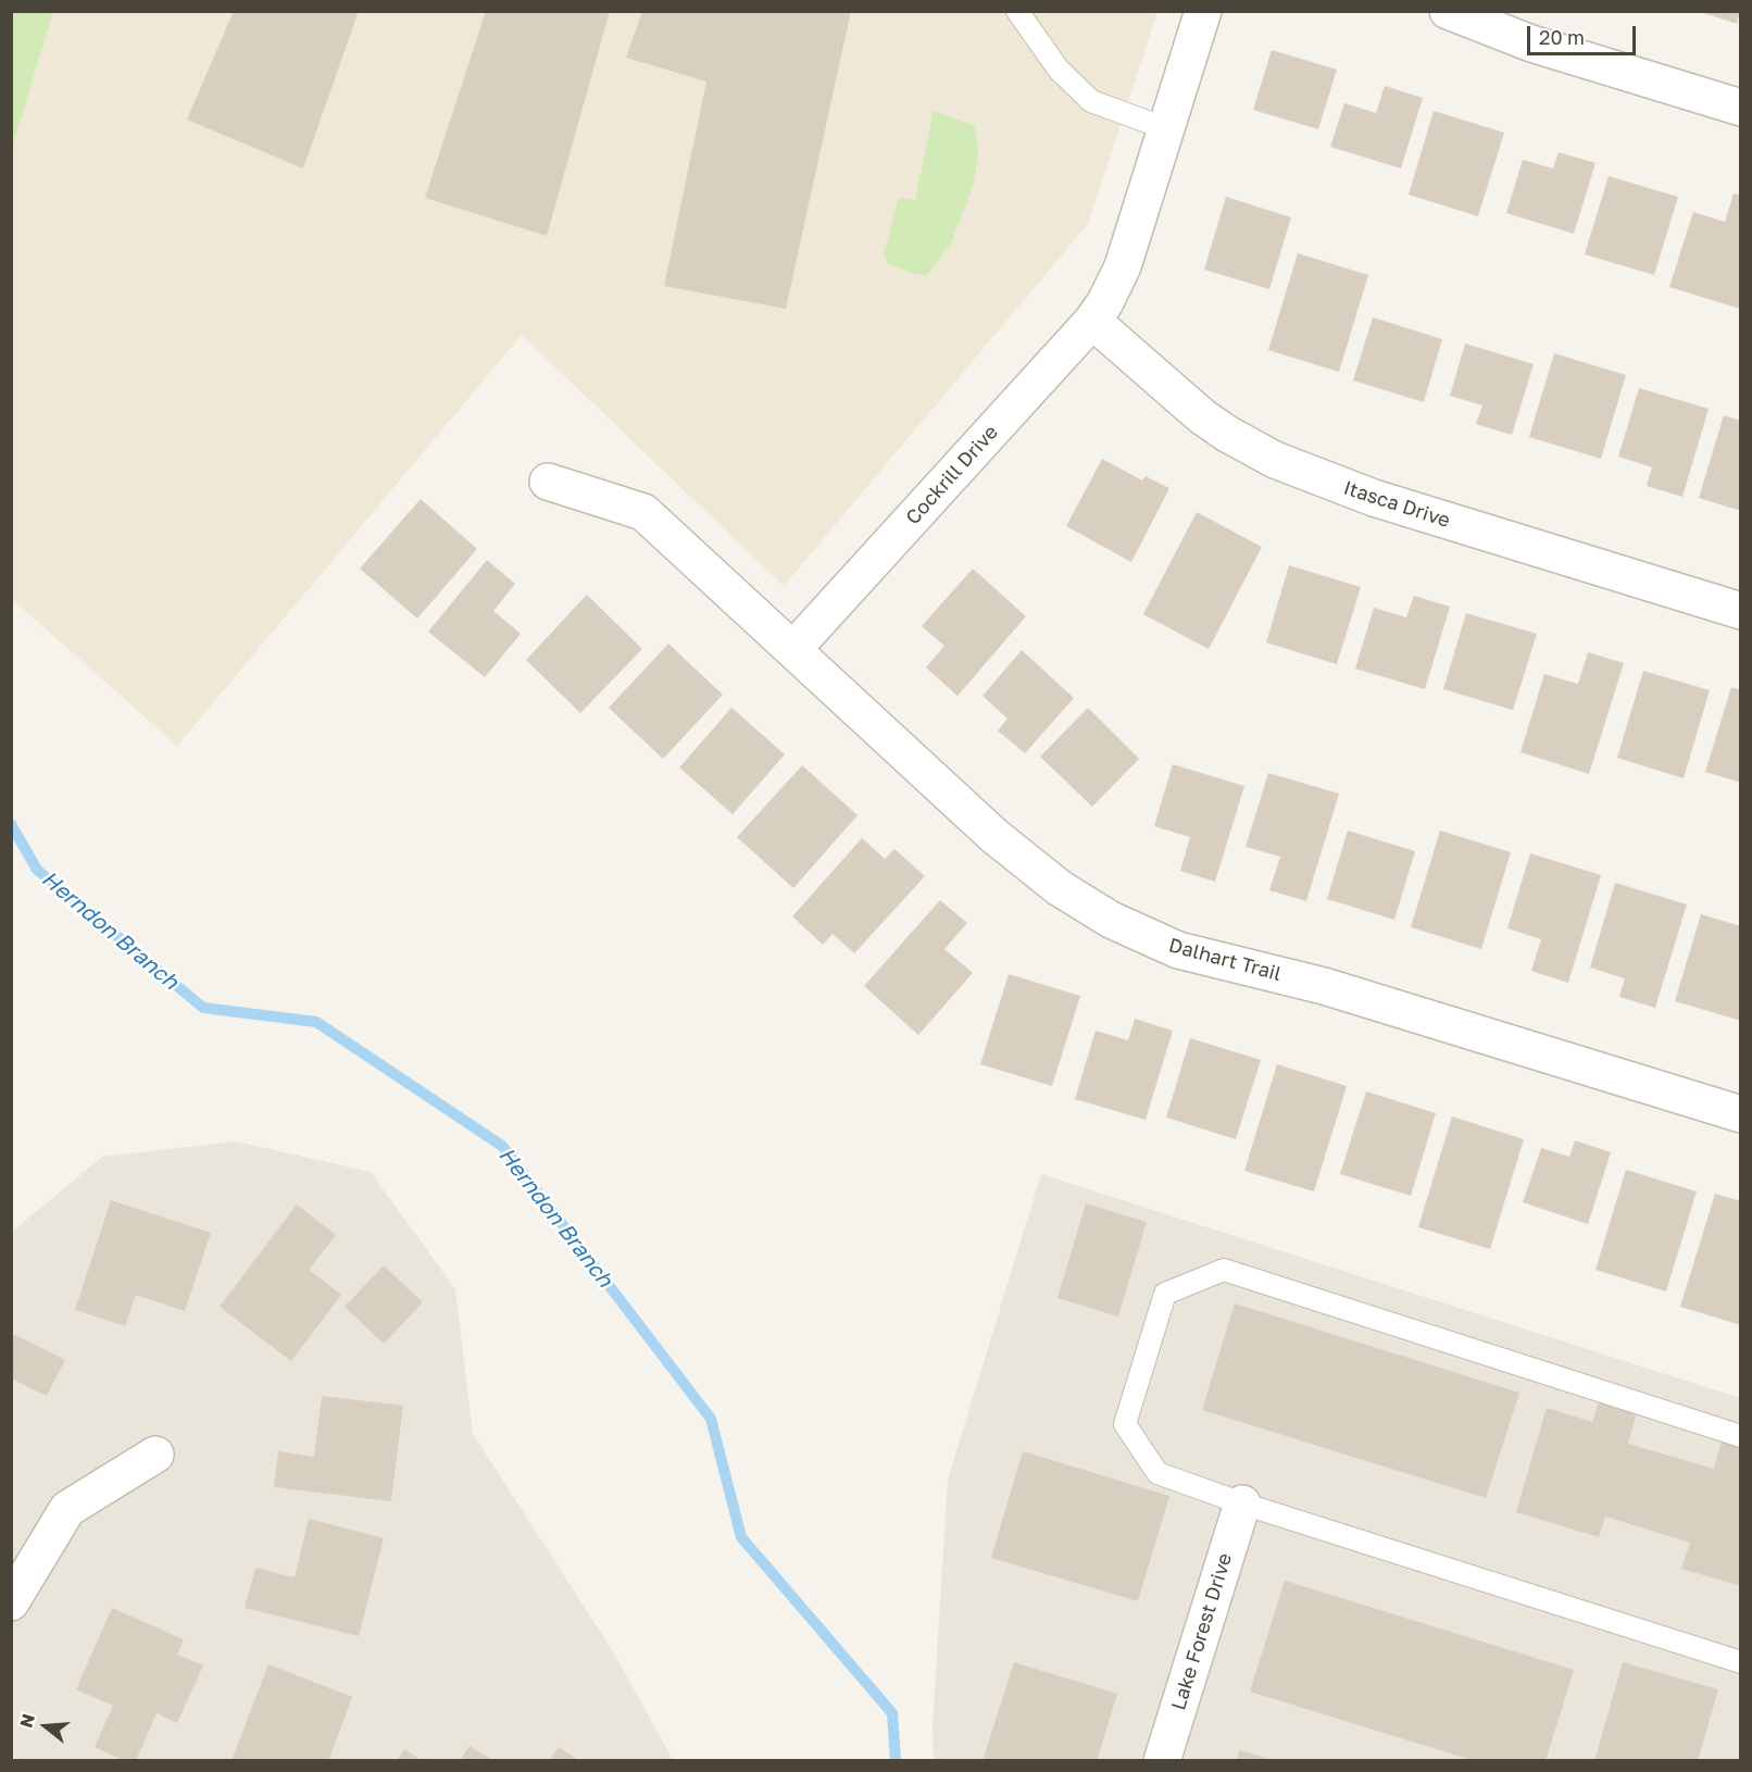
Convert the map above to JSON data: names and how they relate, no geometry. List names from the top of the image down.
{
  "streets": {
    "street": [
      "Cockrill Drive",
      "Itasca Drive",
      "Dalhart Trail",
      "Lake Forest Drive"
    ]
  },
  "crossings": [
    ["Cockrill Drive", "Itasca Drive"],
    ["Cockrill Drive", "Dalhart Trail"]
  ],
  "water": ["Herndon Branch"],
  "scale_bar": "20 m",
  "north": "left"
}
